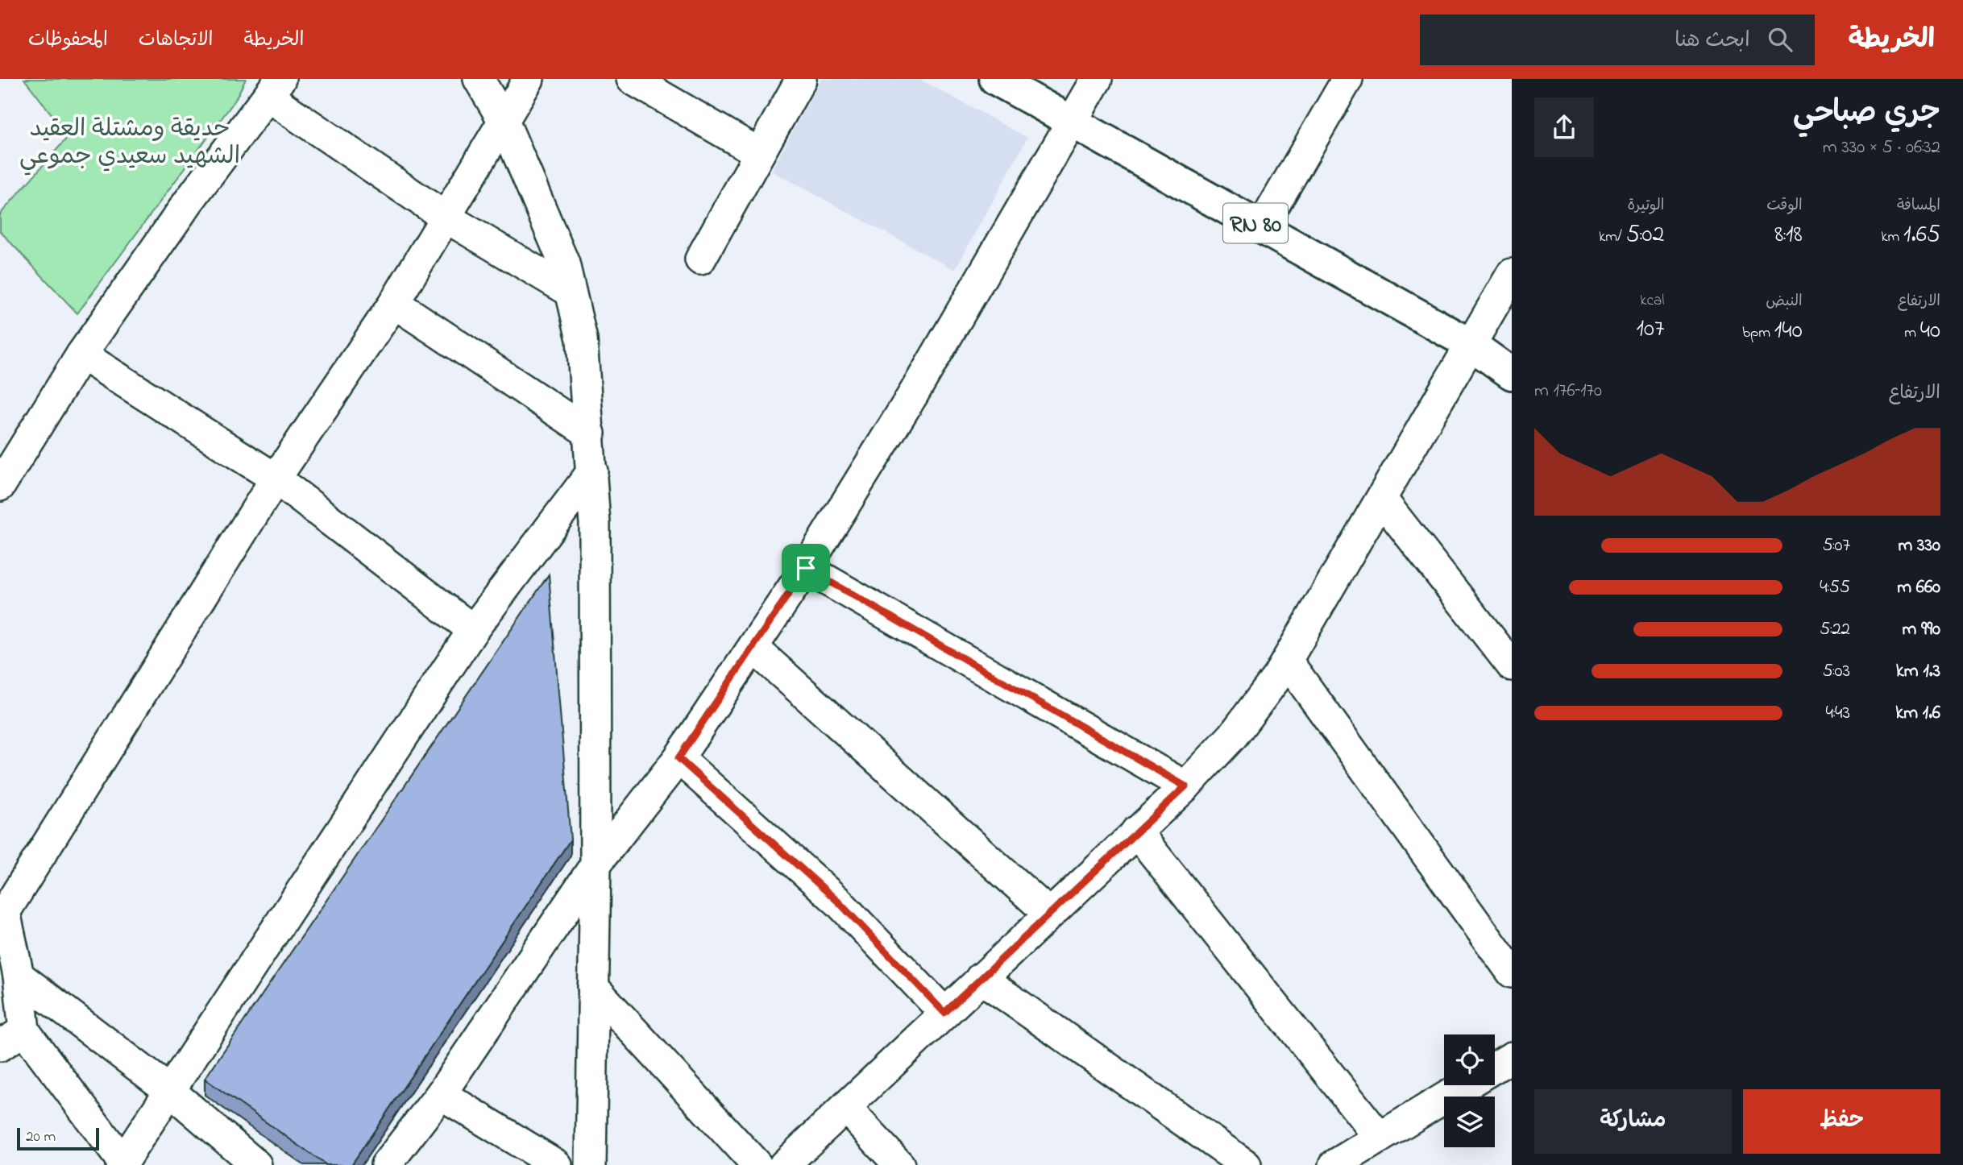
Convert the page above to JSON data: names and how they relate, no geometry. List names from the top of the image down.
{
  "streets": {
    "main road": ["RN 80"]
  },
  "parks": ["حديقة ومشتلة العقيد الشهيد سعيدي جموعي"],
  "scale_bar": "20 m",
  "page": {
    "header": "الخريطة",
    "search": "ابحث هنا",
    "nav": ["الخريطة", "الاتجاهات", "المحفوظات"],
    "heading": ["جري صباحي", "06:32 · 5 × 330 m"],
    "stats": [
      ["المسافة", "1.65 km"],
      ["الوقت", "8:18"],
      ["الوتيرة", "5:02 /km"],
      ["الارتفاع", "40 m"],
      ["النبض", "140 bpm"],
      ["kcal", "107"]
    ],
    "chart": ["الارتفاع", "170–176 m"],
    "list": [
      {
        "name": "330 m",
        "note": "5:07"
      },
      {
        "name": "660 m",
        "note": "4:55"
      },
      {
        "name": "990 m",
        "note": "5:22"
      },
      {
        "name": "1.3 km",
        "note": "5:03"
      },
      {
        "name": "1.6 km",
        "note": "4:43"
      }
    ],
    "buttons": ["حفظ", "مشاركة"],
    "scale": "20 m"
  }
}
